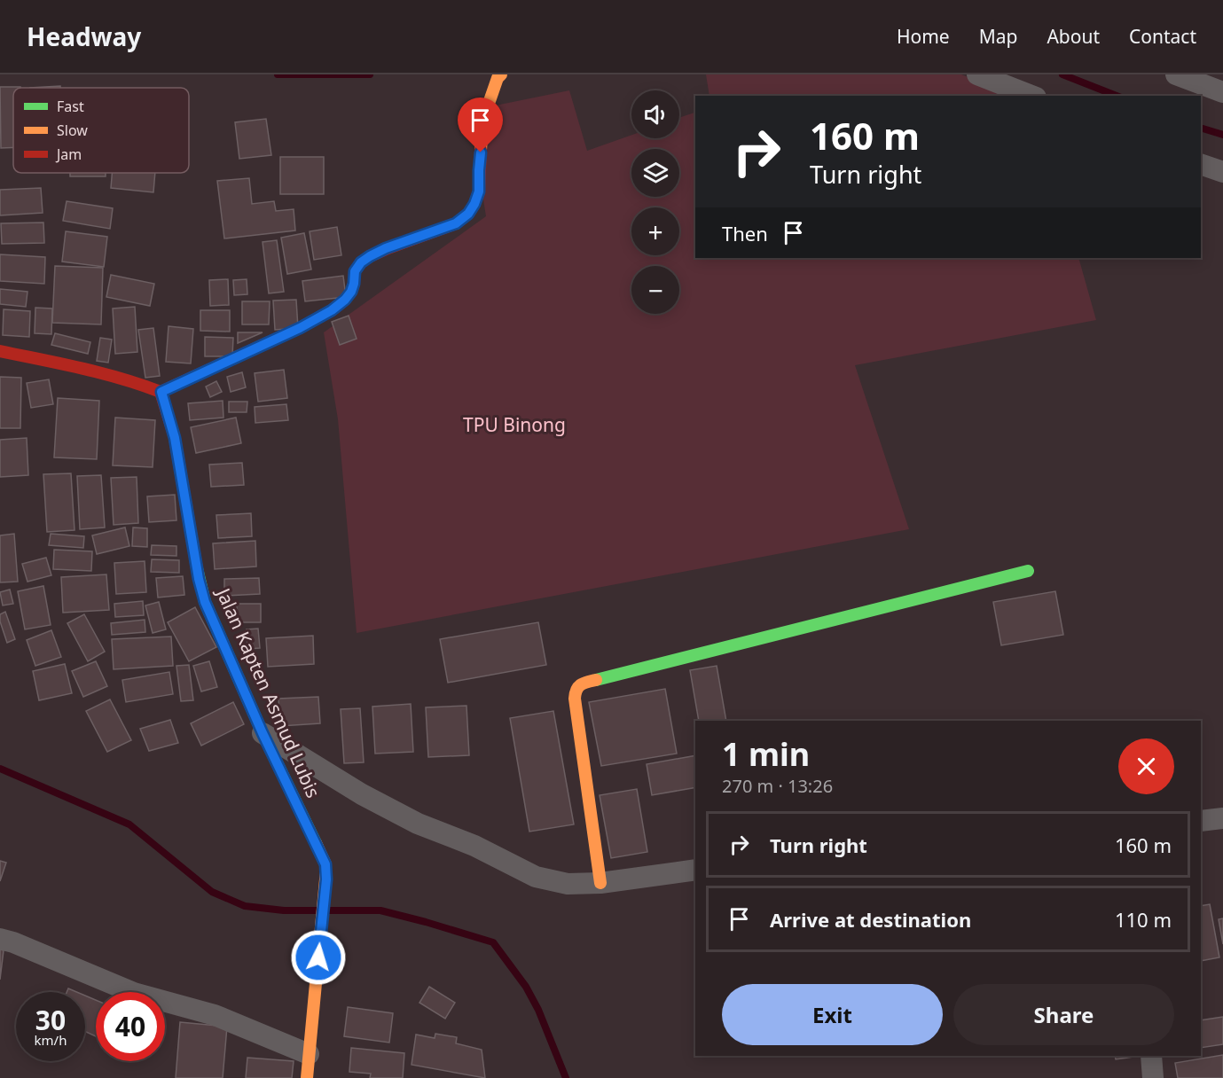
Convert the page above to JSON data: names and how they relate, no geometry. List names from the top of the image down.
{
  "streets": {
    "street": ["Jalan Kapten Asmud Lubis"]
  },
  "parks": ["TPU Binong"],
  "legend": ["Fast", "Slow", "Jam"],
  "page": {
    "header": "Headway",
    "nav": [
      "Home",
      "Map",
      "About",
      "Contact"
    ],
    "map_buttons": ["+", "−"],
    "turn": ["160 m", "Turn right"],
    "then": "Then",
    "heading": ["1 min", "270 m · 13:26"],
    "list": [
      {
        "name": "Turn right",
        "value": "160 m"
      },
      {
        "name": "Arrive at destination",
        "value": "110 m"
      }
    ],
    "buttons": ["Exit", "Share"],
    "speed": "30 km/h",
    "limit": "40"
  }
}
